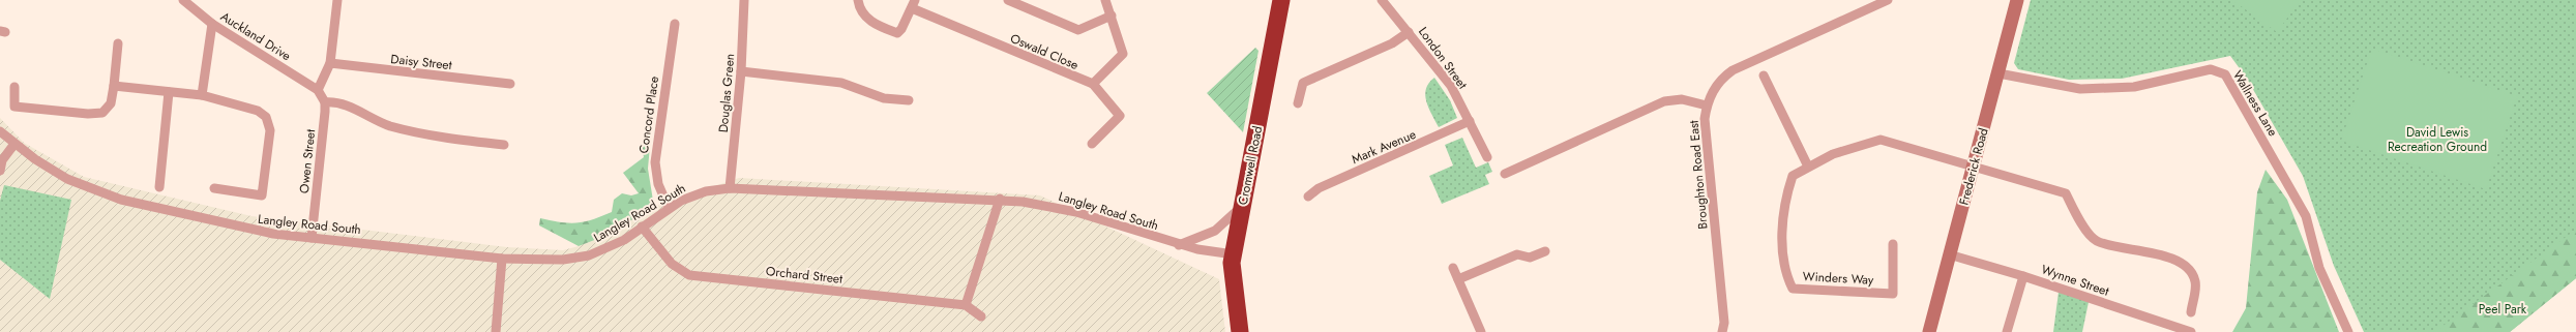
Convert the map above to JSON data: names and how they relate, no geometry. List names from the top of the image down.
{
  "streets": {
    "highway": ["Cromwell Road"],
    "main road": ["Frederick Road"],
    "street": [
      "Auckland Drive",
      "Oswald Close",
      "London Street",
      "Daisy Street",
      "Douglas Green",
      "Wallness Lane",
      "Concord Place",
      "Mark Avenue",
      "Owen Street",
      "Broughton Road East",
      "Langley Road South",
      "Orchard Street",
      "Winders Way",
      "Wynne Street"
    ]
  },
  "crossings": [
    ["London Street", "Mark Avenue"],
    ["Douglas Green", "Langley Road South"],
    ["Wallness Lane", "Frederick Road"],
    ["Concord Place", "Langley Road South"],
    ["Owen Street", "Langley Road South"],
    ["Cromwell Road", "Langley Road South"],
    ["Frederick Road", "Winders Way"],
    ["Frederick Road", "Wynne Street"],
    ["Langley Road South", "Orchard Street"]
  ],
  "parks": ["David Lewis Recreation Ground", "Peel Park"]
}
